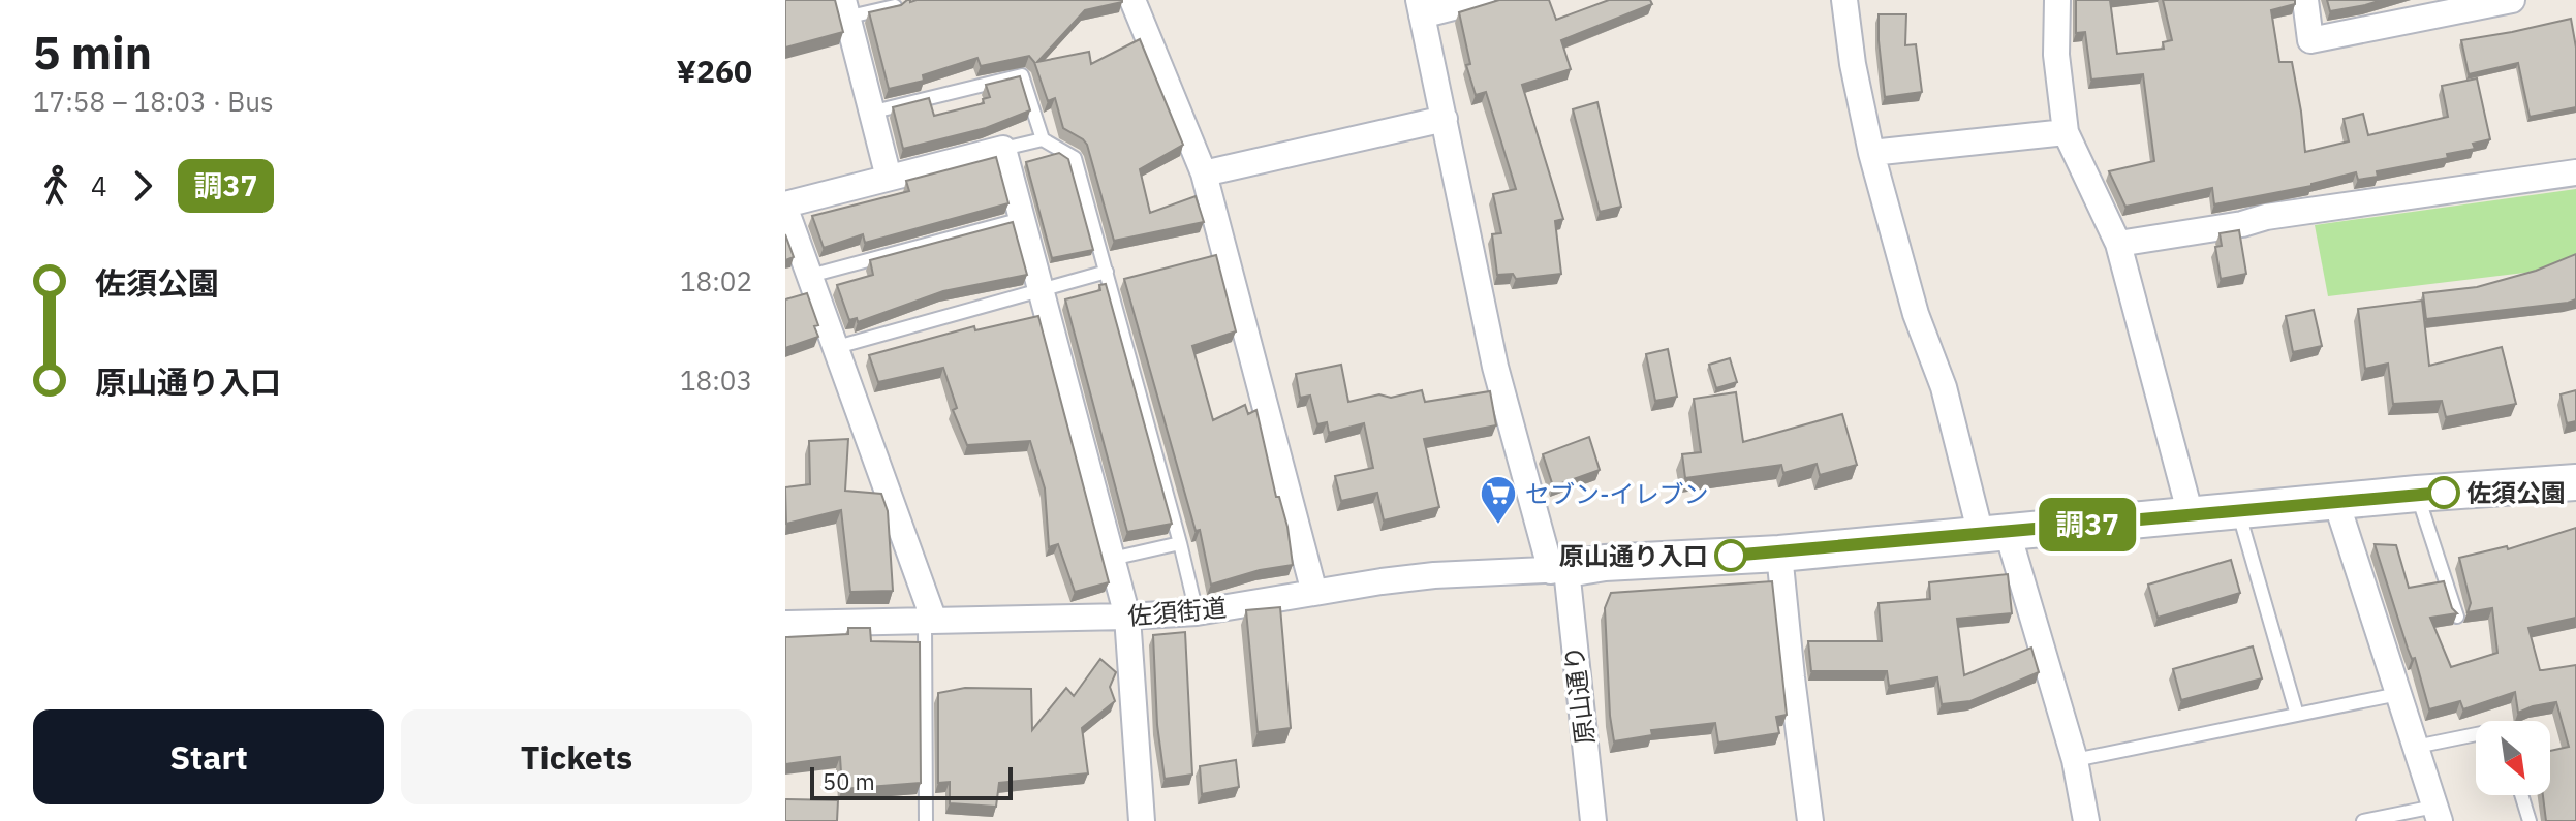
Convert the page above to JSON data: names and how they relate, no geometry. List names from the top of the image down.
{
  "streets": {
    "street": ["佐須街道", "原山通り"]
  },
  "crossings": [
    ["佐須街道", "原山通り"]
  ],
  "places": {
    "other": ["佐須公園", "原山通り入口"],
    "supermarket": ["セブン-イレブン"]
  },
  "lines": ["bus line 調37"],
  "scale_bar": "50 m",
  "north": "bottom right",
  "page": {
    "heading": ["5 min", "17:58 – 18:03 · Bus", "¥260"],
    "on_map": "調37",
    "legs": ["4", "調37"],
    "list": [
      {
        "name": "佐須公園",
        "value": "18:02"
      },
      {
        "name": "原山通り入口",
        "value": "18:03"
      }
    ],
    "buttons": ["Start", "Tickets"],
    "scale": "50 m"
  }
}
